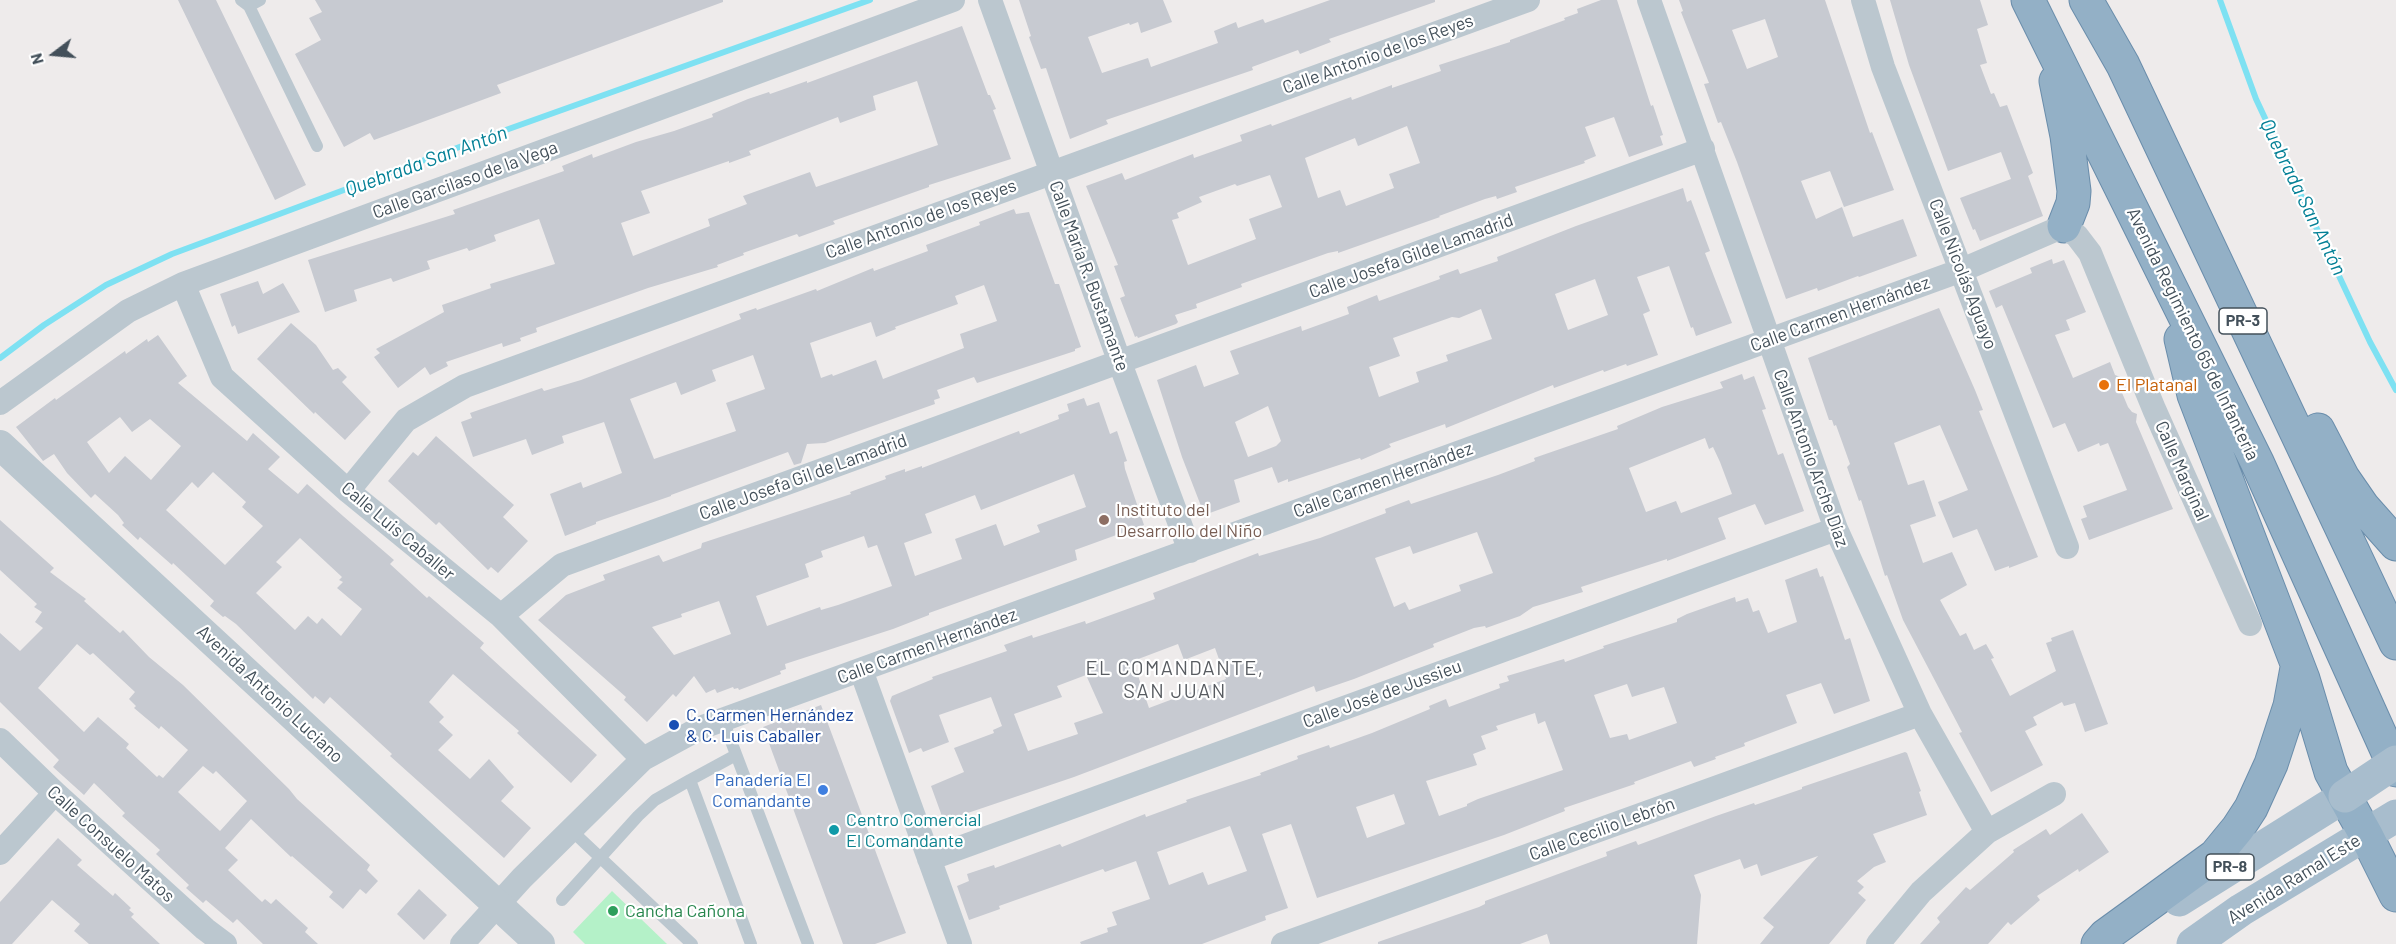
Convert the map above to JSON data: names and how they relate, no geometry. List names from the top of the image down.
{
  "streets": {
    "highway": ["PR-3", "Avenida Regimiento 65 de Infantería"],
    "main road": ["PR-8", "Avenida Ramal Este"],
    "street": [
      "Calle Antonio de los Reyes",
      "Calle Garcilaso de la Vega",
      "Calle Josefa Gilde Lamadrid",
      "Calle Nicolás Aguayo",
      "Calle María R. Bustamante",
      "Calle Carmen Hernández",
      "Calle Antonio Arche Díaz",
      "Calle Marginal",
      "Calle Josefa Gil de Lamadrid",
      "Calle Luis Caballer",
      "Avenida Antonio Luciano",
      "Calle José de Jussieu",
      "Calle Cecilio Lebrón",
      "Calle Consuelo Matos"
    ]
  },
  "crossings": [
    ["Calle Antonio de los Reyes", "Calle María R. Bustamante"],
    ["Calle Antonio de los Reyes", "Calle Luis Caballer"],
    ["Calle Garcilaso de la Vega", "Calle Luis Caballer"],
    ["Calle Josefa Gilde Lamadrid", "Calle María R. Bustamante"],
    ["Calle Josefa Gilde Lamadrid", "Calle Antonio Arche Díaz"],
    ["Calle Josefa Gilde Lamadrid", "Calle Josefa Gil de Lamadrid"],
    ["Calle Nicolás Aguayo", "Calle Carmen Hernández"],
    ["Calle María R. Bustamante", "Calle Carmen Hernández"],
    ["Calle María R. Bustamante", "Calle Josefa Gil de Lamadrid"],
    ["Calle Carmen Hernández", "Calle Antonio Arche Díaz"],
    ["Calle Carmen Hernández", "Calle Marginal"],
    ["Calle Carmen Hernández", "Calle Luis Caballer"],
    ["Calle Carmen Hernández", "Avenida Antonio Luciano"],
    ["Calle Antonio Arche Díaz", "Calle José de Jussieu"],
    ["Calle Antonio Arche Díaz", "Calle Cecilio Lebrón"],
    ["Calle Josefa Gil de Lamadrid", "Calle Luis Caballer"]
  ],
  "districts": ["EL COMANDANTE, SAN JUAN"],
  "water": ["Quebrada San Antón"],
  "places": [
    "El Platanal",
    "Instituto del Desarrollo del Niño",
    "C. Carmen Hernández & C. Luis Caballer",
    "Panadería El Comandante",
    "Centro Comercial El Comandante",
    "Cancha Cañona"
  ],
  "north": "left"
}
